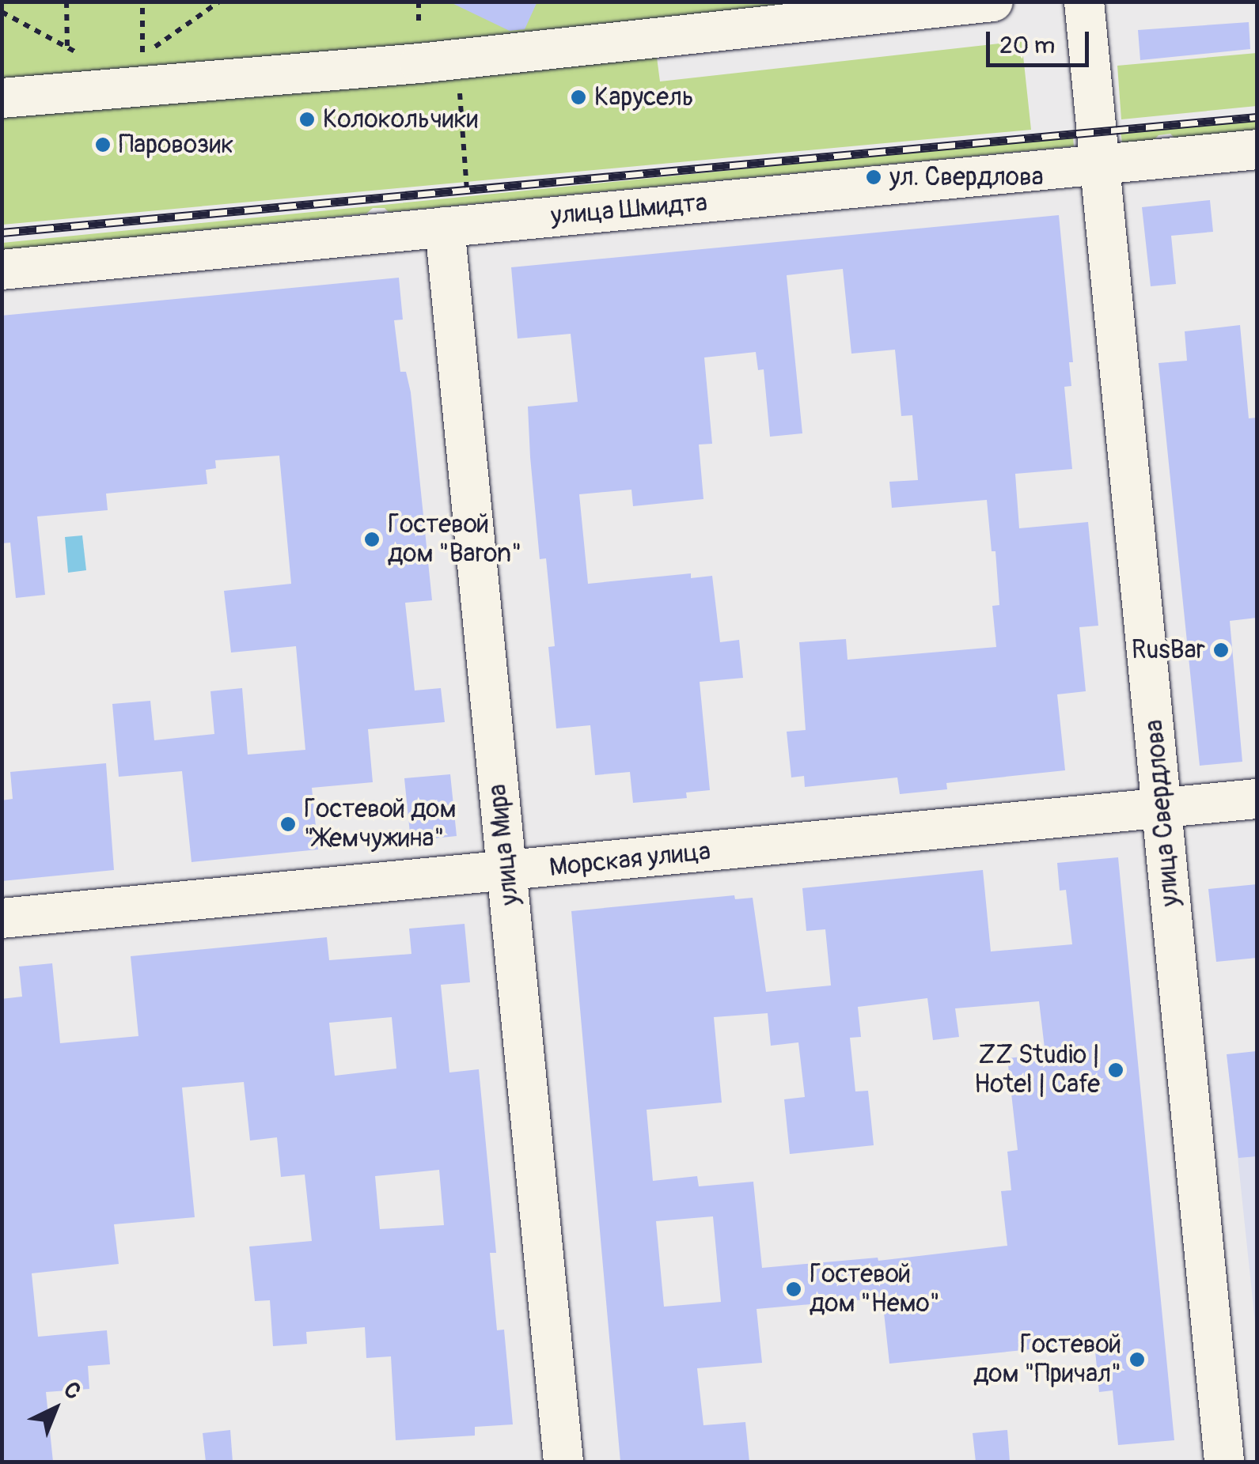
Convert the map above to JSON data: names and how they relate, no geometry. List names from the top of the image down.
{
  "streets": {
    "street": [
      "улица Шмидта",
      "улица Свердлова",
      "улица Мира",
      "Морская улица"
    ]
  },
  "crossings": [
    ["улица Шмидта", "улица Свердлова"],
    ["улица Шмидта", "улица Мира"],
    ["улица Свердлова", "Морская улица"],
    ["улица Мира", "Морская улица"]
  ],
  "places": [
    "Карусель",
    "Колокольчики",
    "Паровозик",
    "ул. Свердлова",
    "Гостевой дом \"Baron\"",
    "RusBar",
    "Гостевой дом \"Жемчужина\"",
    "ZZ Studio | Hotel | Cafe",
    "Гостевой дом \"Немо\"",
    "Гостевой дом \"Причал\""
  ],
  "scale_bar": "20 m",
  "north": "top right"
}
